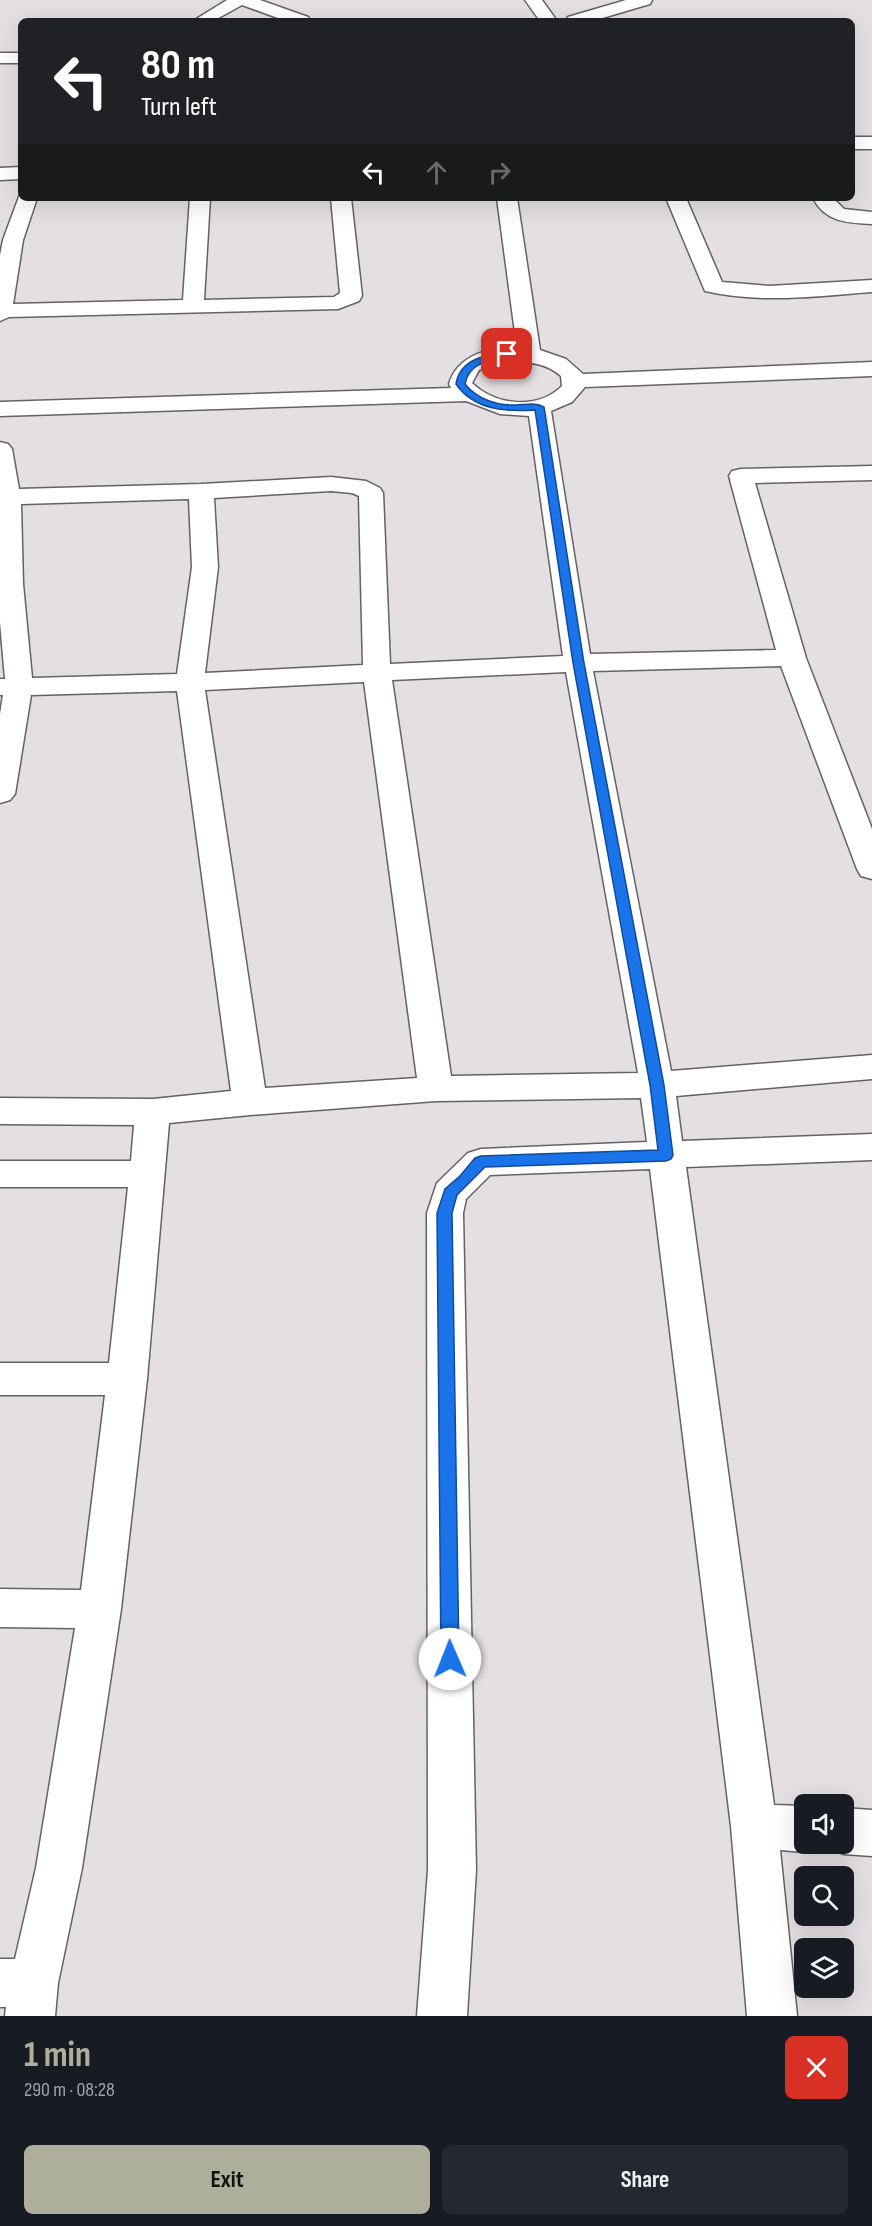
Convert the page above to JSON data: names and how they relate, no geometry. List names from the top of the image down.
{
  "page": {
    "turn": ["80 m", "Turn left"],
    "heading": ["1 min", "290 m · 08:28"],
    "buttons": ["Exit", "Share"]
  }
}
